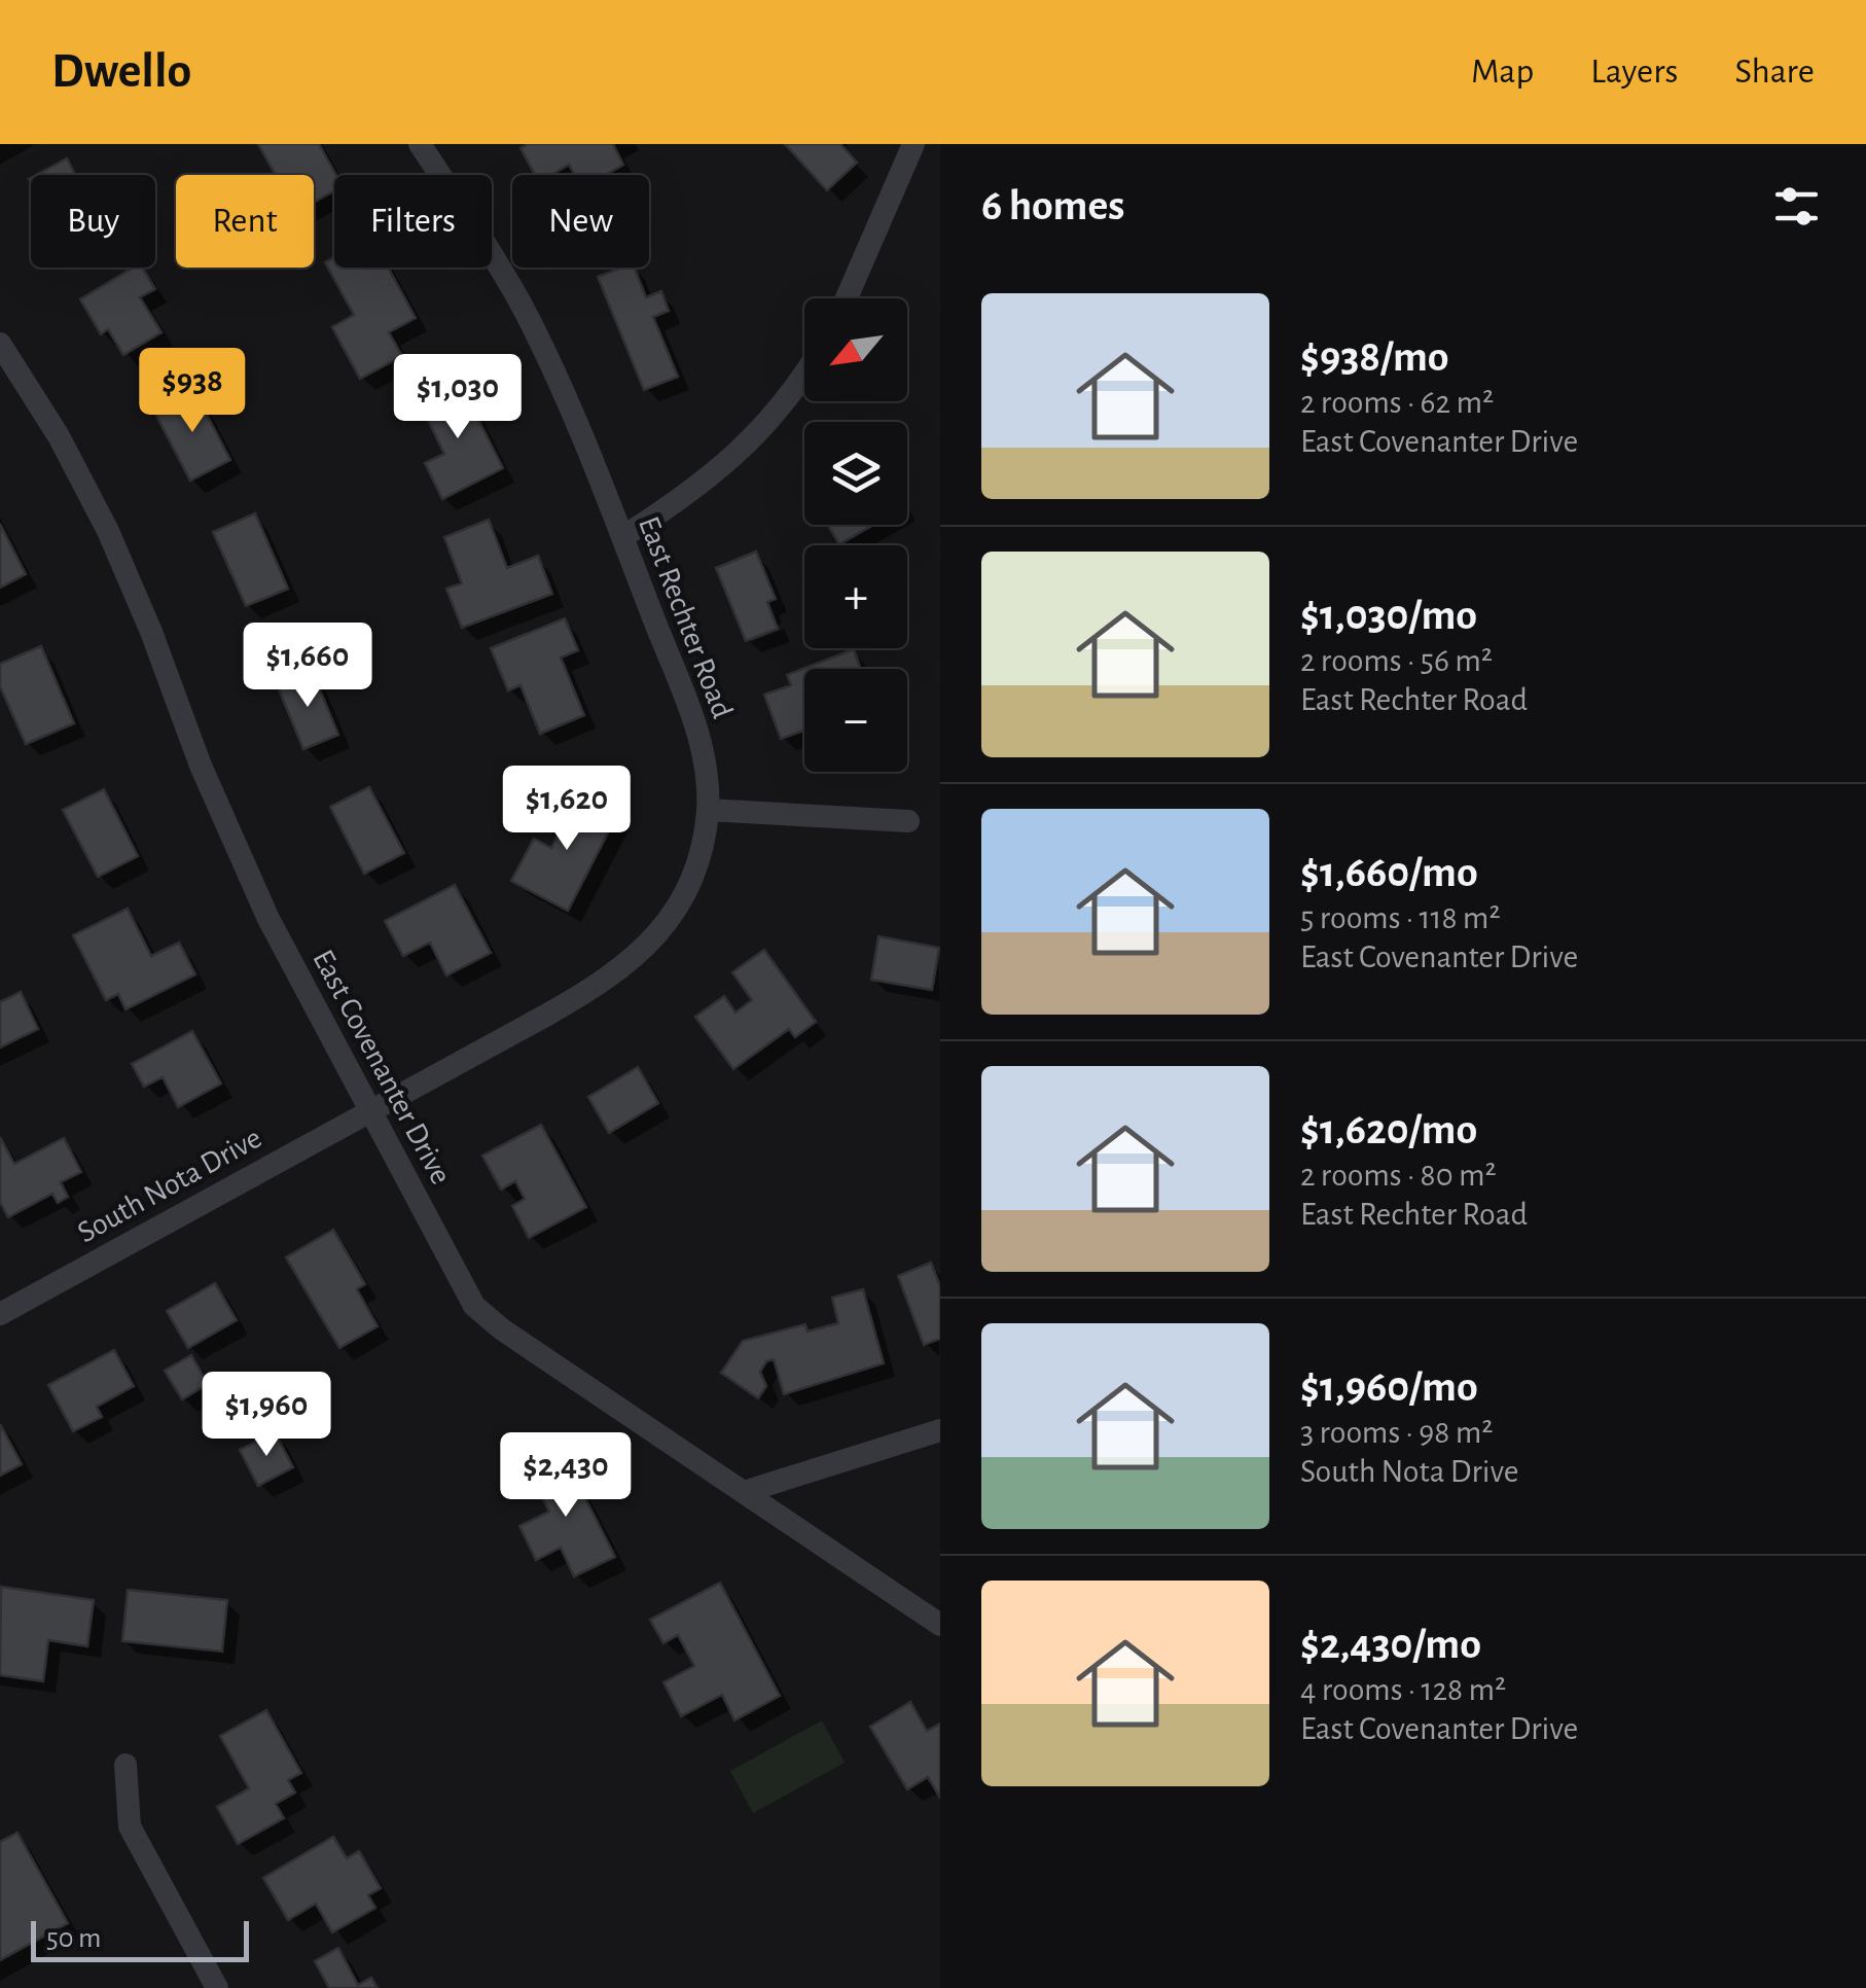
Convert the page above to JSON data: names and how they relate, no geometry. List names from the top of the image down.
{
  "streets": {
    "street": ["East Rechter Road", "East Covenanter Drive", "South Nota Drive"]
  },
  "crossings": [
    ["East Rechter Road", "East Covenanter Drive"],
    ["East Rechter Road", "South Nota Drive"],
    ["East Covenanter Drive", "South Nota Drive"]
  ],
  "scale_bar": "50 m",
  "north": "bottom left",
  "page": {
    "header": "Dwello",
    "nav": ["Map", "Layers", "Share"],
    "heading": "6 homes",
    "chip": [
      "Buy",
      "Rent",
      "Filters",
      "New"
    ],
    "list": [
      {
        "name": "$938/mo",
        "note": "2 rooms · 62 m² · East Covenanter Drive"
      },
      {
        "name": "$1,030/mo",
        "note": "2 rooms · 56 m² · East Rechter Road"
      },
      {
        "name": "$1,660/mo",
        "note": "5 rooms · 118 m² · East Covenanter Drive"
      },
      {
        "name": "$1,620/mo",
        "note": "2 rooms · 80 m² · East Rechter Road"
      },
      {
        "name": "$1,960/mo",
        "note": "3 rooms · 98 m² · South Nota Drive"
      },
      {
        "name": "$2,430/mo",
        "note": "4 rooms · 128 m² · East Covenanter Drive"
      }
    ],
    "map_buttons": ["+", "−"],
    "price": [
      "$938",
      "$1,030",
      "$1,660",
      "$1,620",
      "$1,960",
      "$2,430"
    ],
    "scale": "50 m"
  }
}
